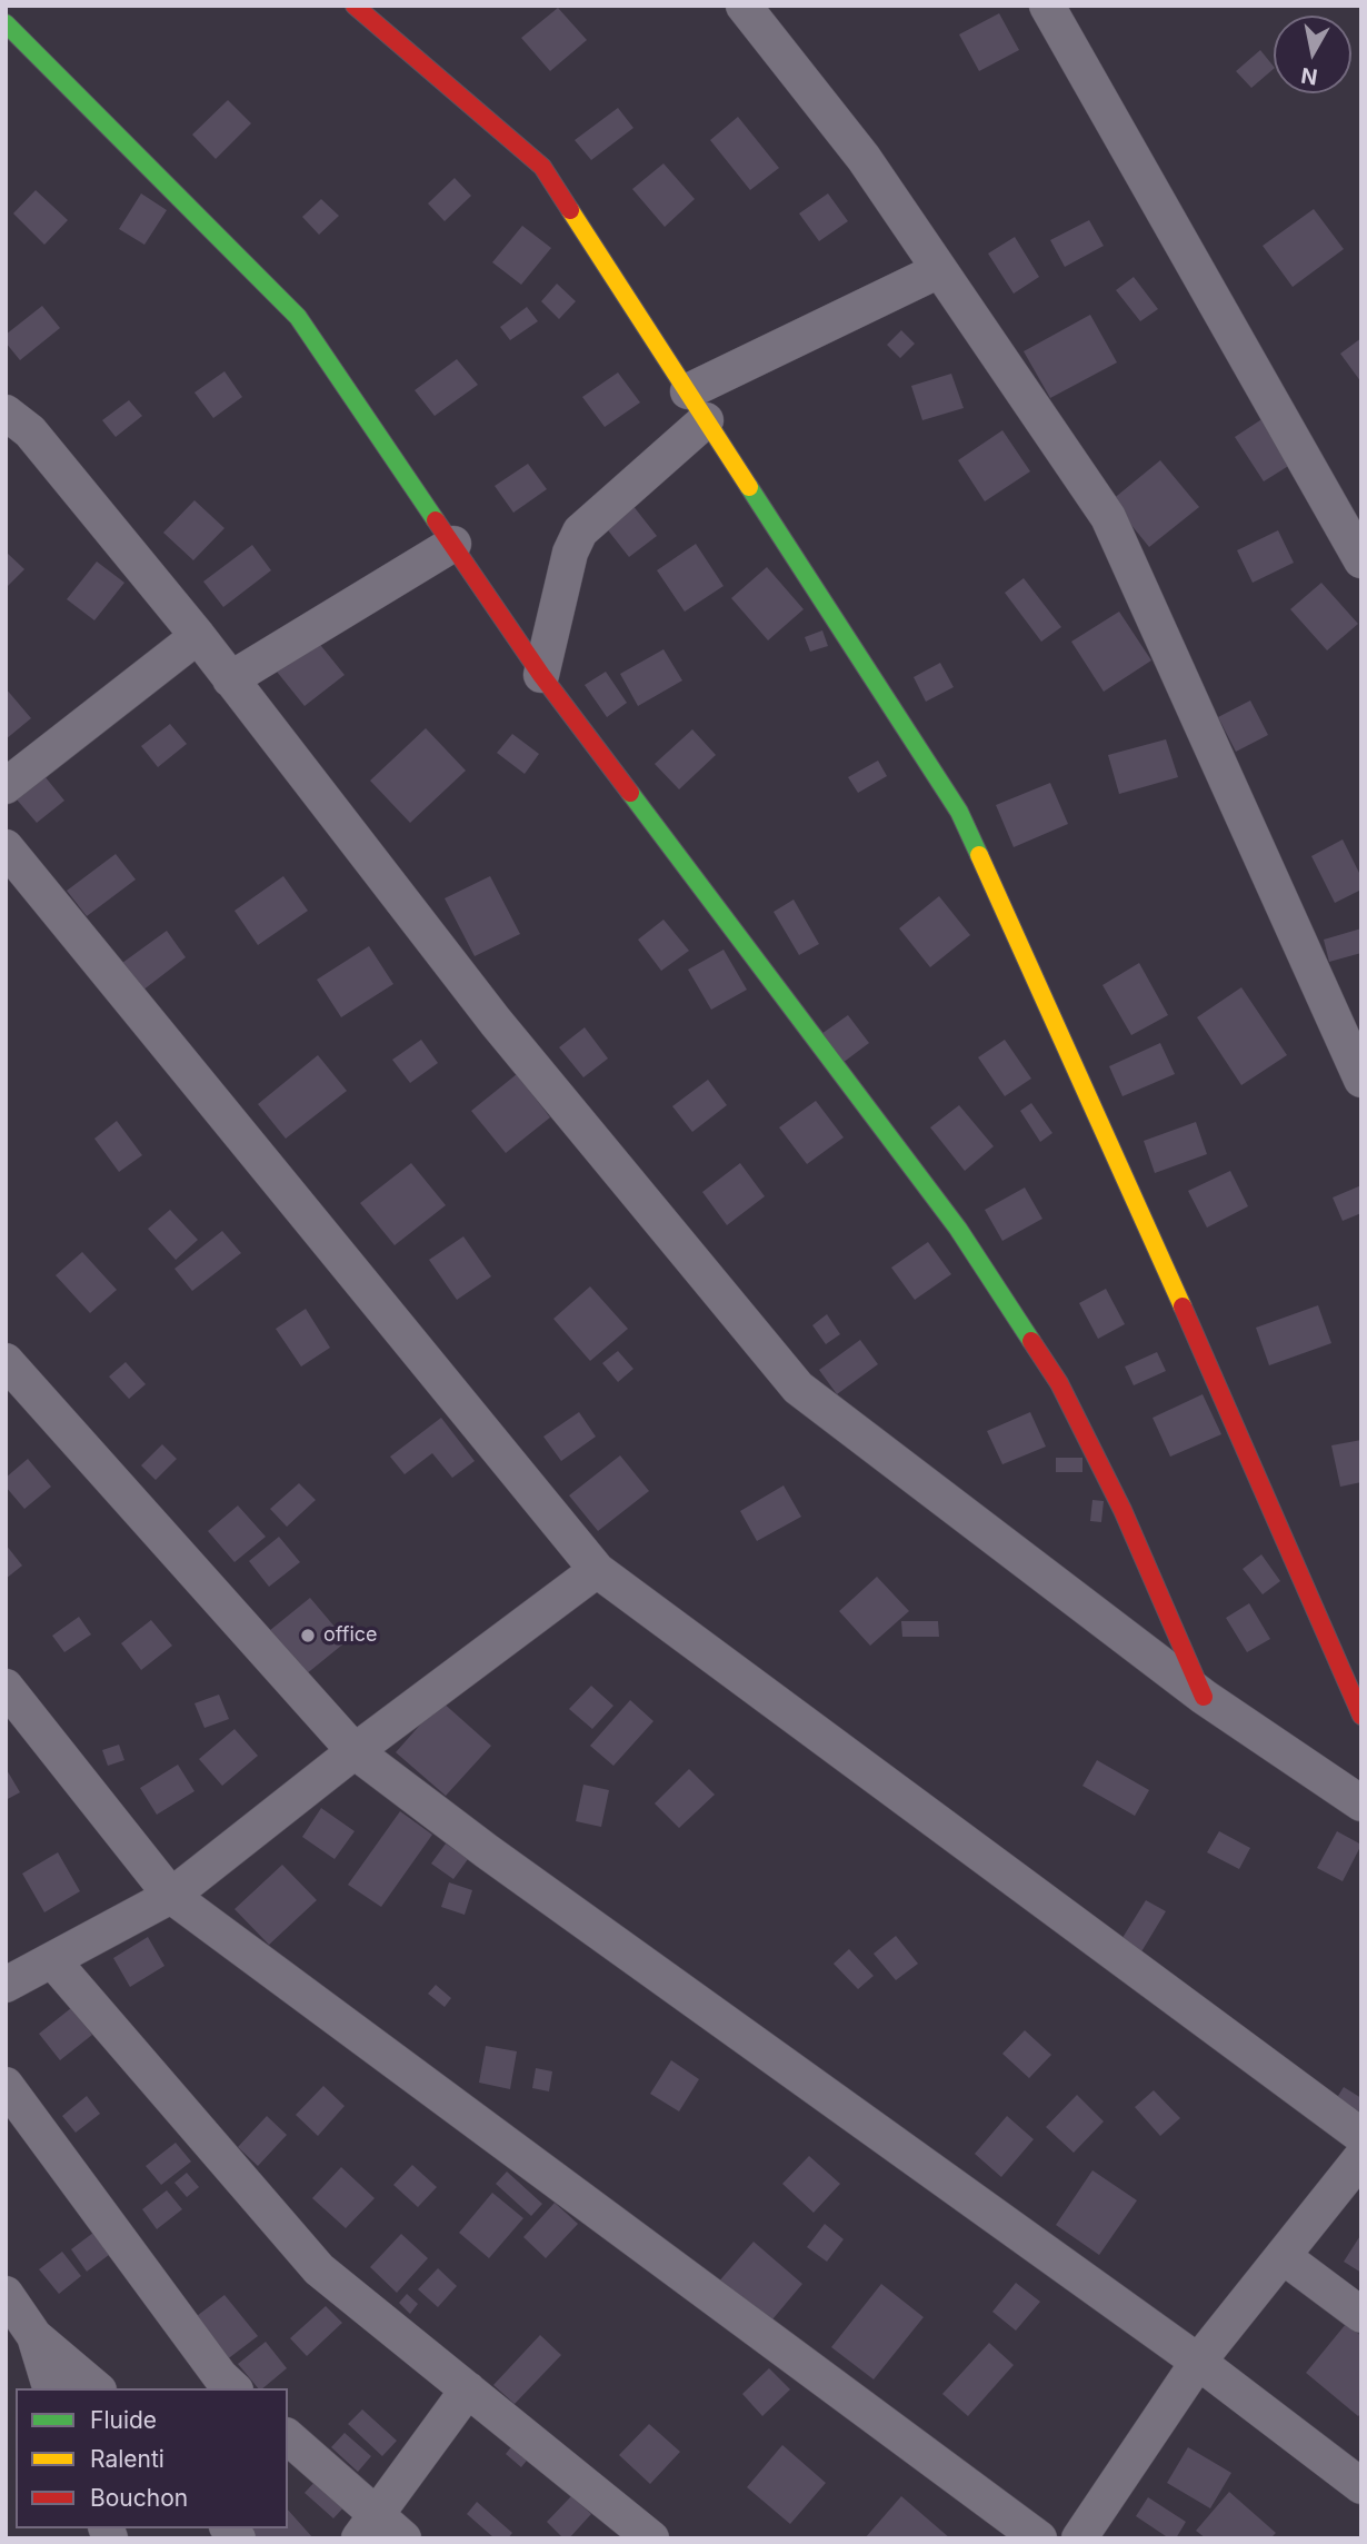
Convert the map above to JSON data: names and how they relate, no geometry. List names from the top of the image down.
{
  "places": ["office"],
  "legend": ["Fluide", "Ralenti", "Bouchon"],
  "north": "bottom"
}
